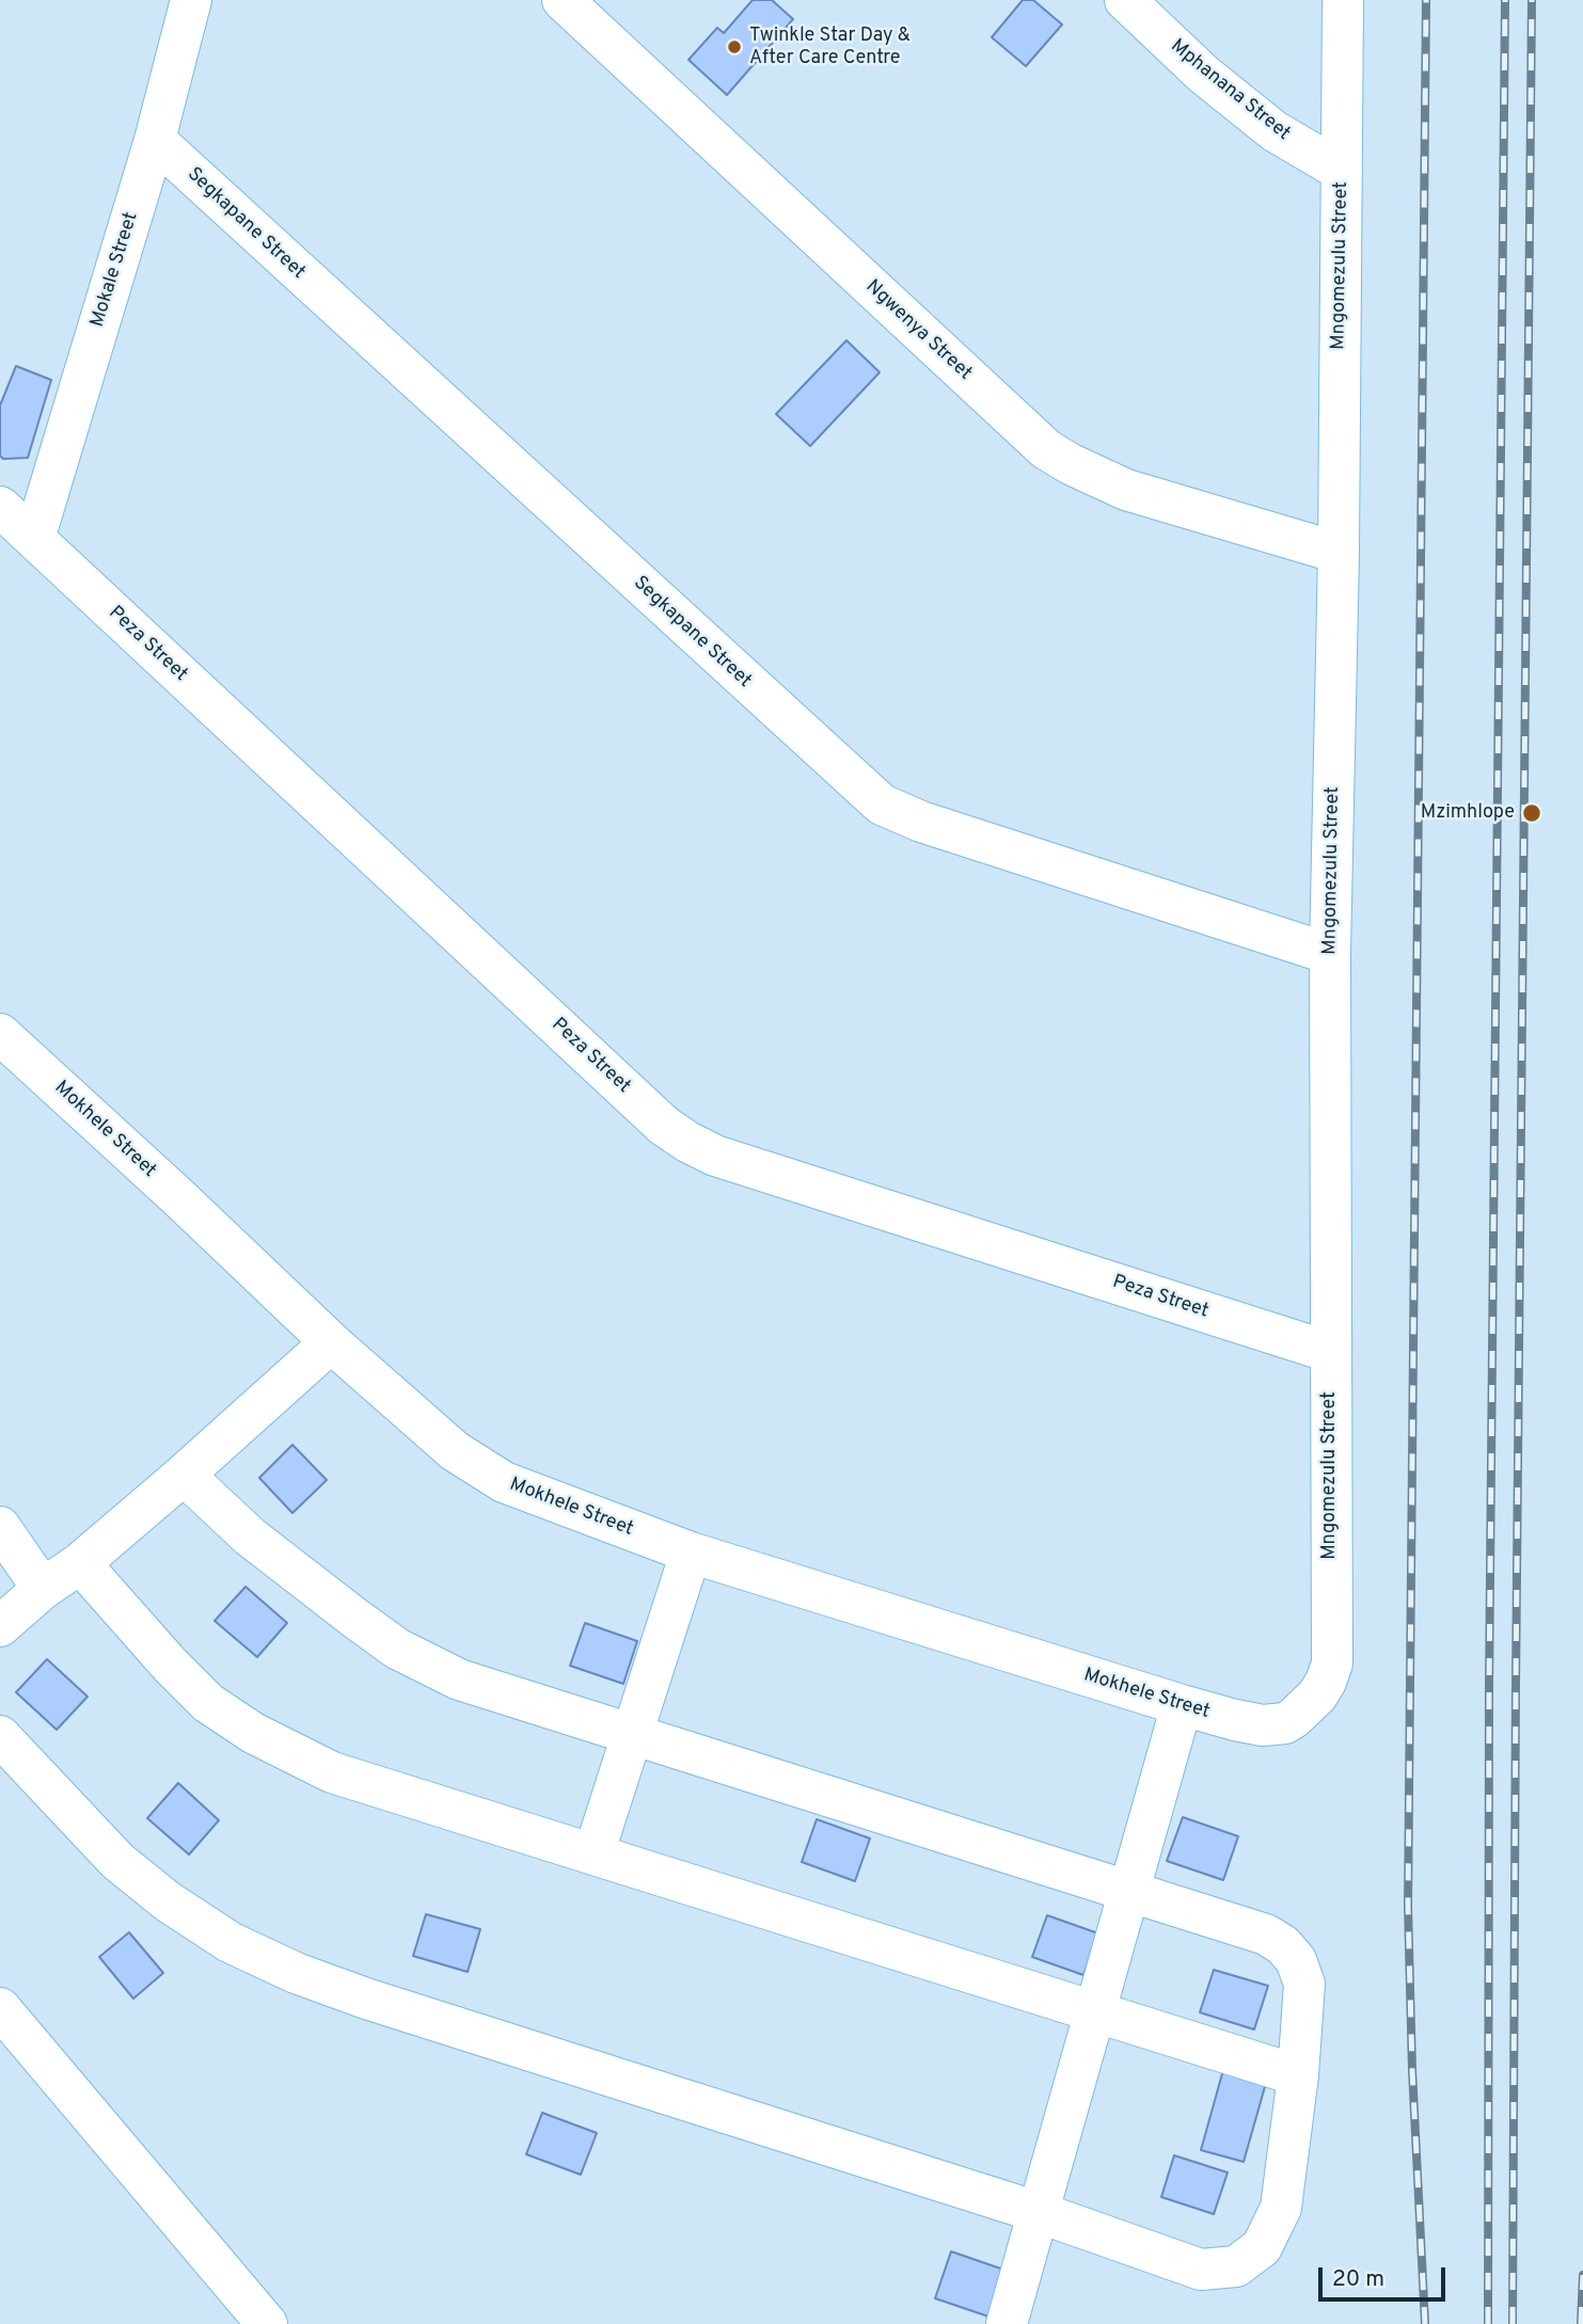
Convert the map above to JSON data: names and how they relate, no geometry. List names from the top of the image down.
{
  "streets": {
    "street": [
      "Mphanana Street",
      "Segkapane Street",
      "Mngomezulu Street",
      "Mokale Street",
      "Ngwenya Street",
      "Peza Street",
      "Mokhele Street"
    ]
  },
  "crossings": [
    ["Mphanana Street", "Mngomezulu Street"],
    ["Segkapane Street", "Mngomezulu Street"],
    ["Segkapane Street", "Mokale Street"],
    ["Mngomezulu Street", "Ngwenya Street"],
    ["Mngomezulu Street", "Peza Street"],
    ["Mngomezulu Street", "Mokhele Street"],
    ["Mokale Street", "Peza Street"]
  ],
  "places": ["Twinkle Star Day & After Care Centre", "Mzimhlope"],
  "scale_bar": "20 m"
}
